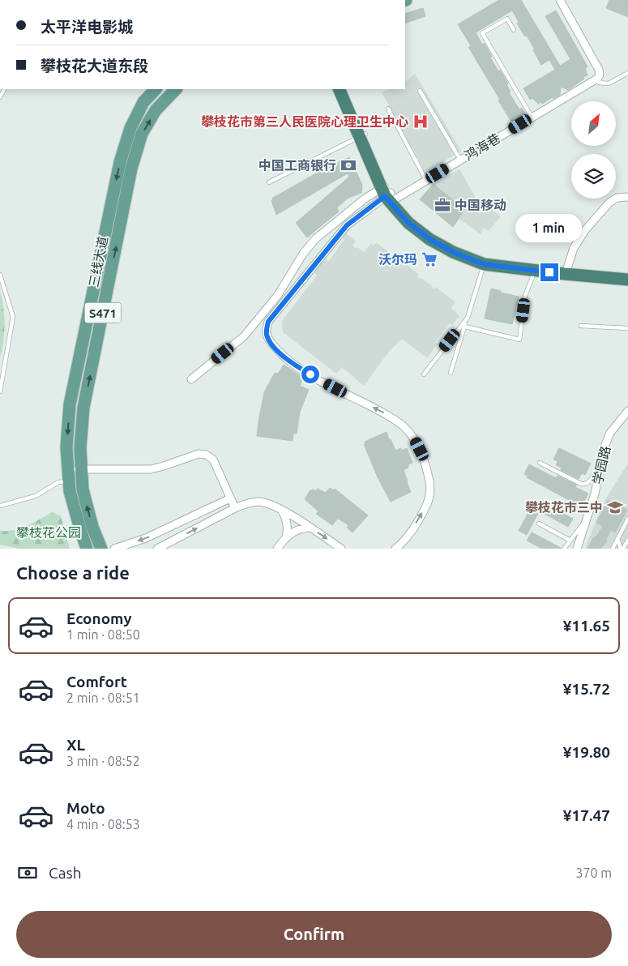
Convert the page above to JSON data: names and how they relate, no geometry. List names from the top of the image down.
{
  "streets": {
    "main road": ["三线大道", "S471"],
    "street": ["鸿海巷", "学园路"]
  },
  "parks": ["攀枝花公园"],
  "places": {
    "hospital": ["攀枝花市第三人民医院心理卫生中心"],
    "bank": ["中国工商银行"],
    "office": ["中国移动"],
    "supermarket": ["沃尔玛"],
    "school or university": ["攀枝花市三中"]
  },
  "north": "top right",
  "page": {
    "banner": ["太平洋电影城", "攀枝花大道东段"],
    "bubble": "1 min",
    "heading": "Choose a ride",
    "list": [
      {
        "name": "Economy",
        "note": "1 min · 08:50",
        "value": "¥11.65"
      },
      {
        "name": "Comfort",
        "note": "2 min · 08:51",
        "value": "¥15.72"
      },
      {
        "name": "XL",
        "note": "3 min · 08:52",
        "value": "¥19.80"
      },
      {
        "name": "Moto",
        "note": "4 min · 08:53",
        "value": "¥17.47"
      }
    ],
    "pay": ["Cash", "370 m"],
    "buttons": "Confirm"
  }
}
